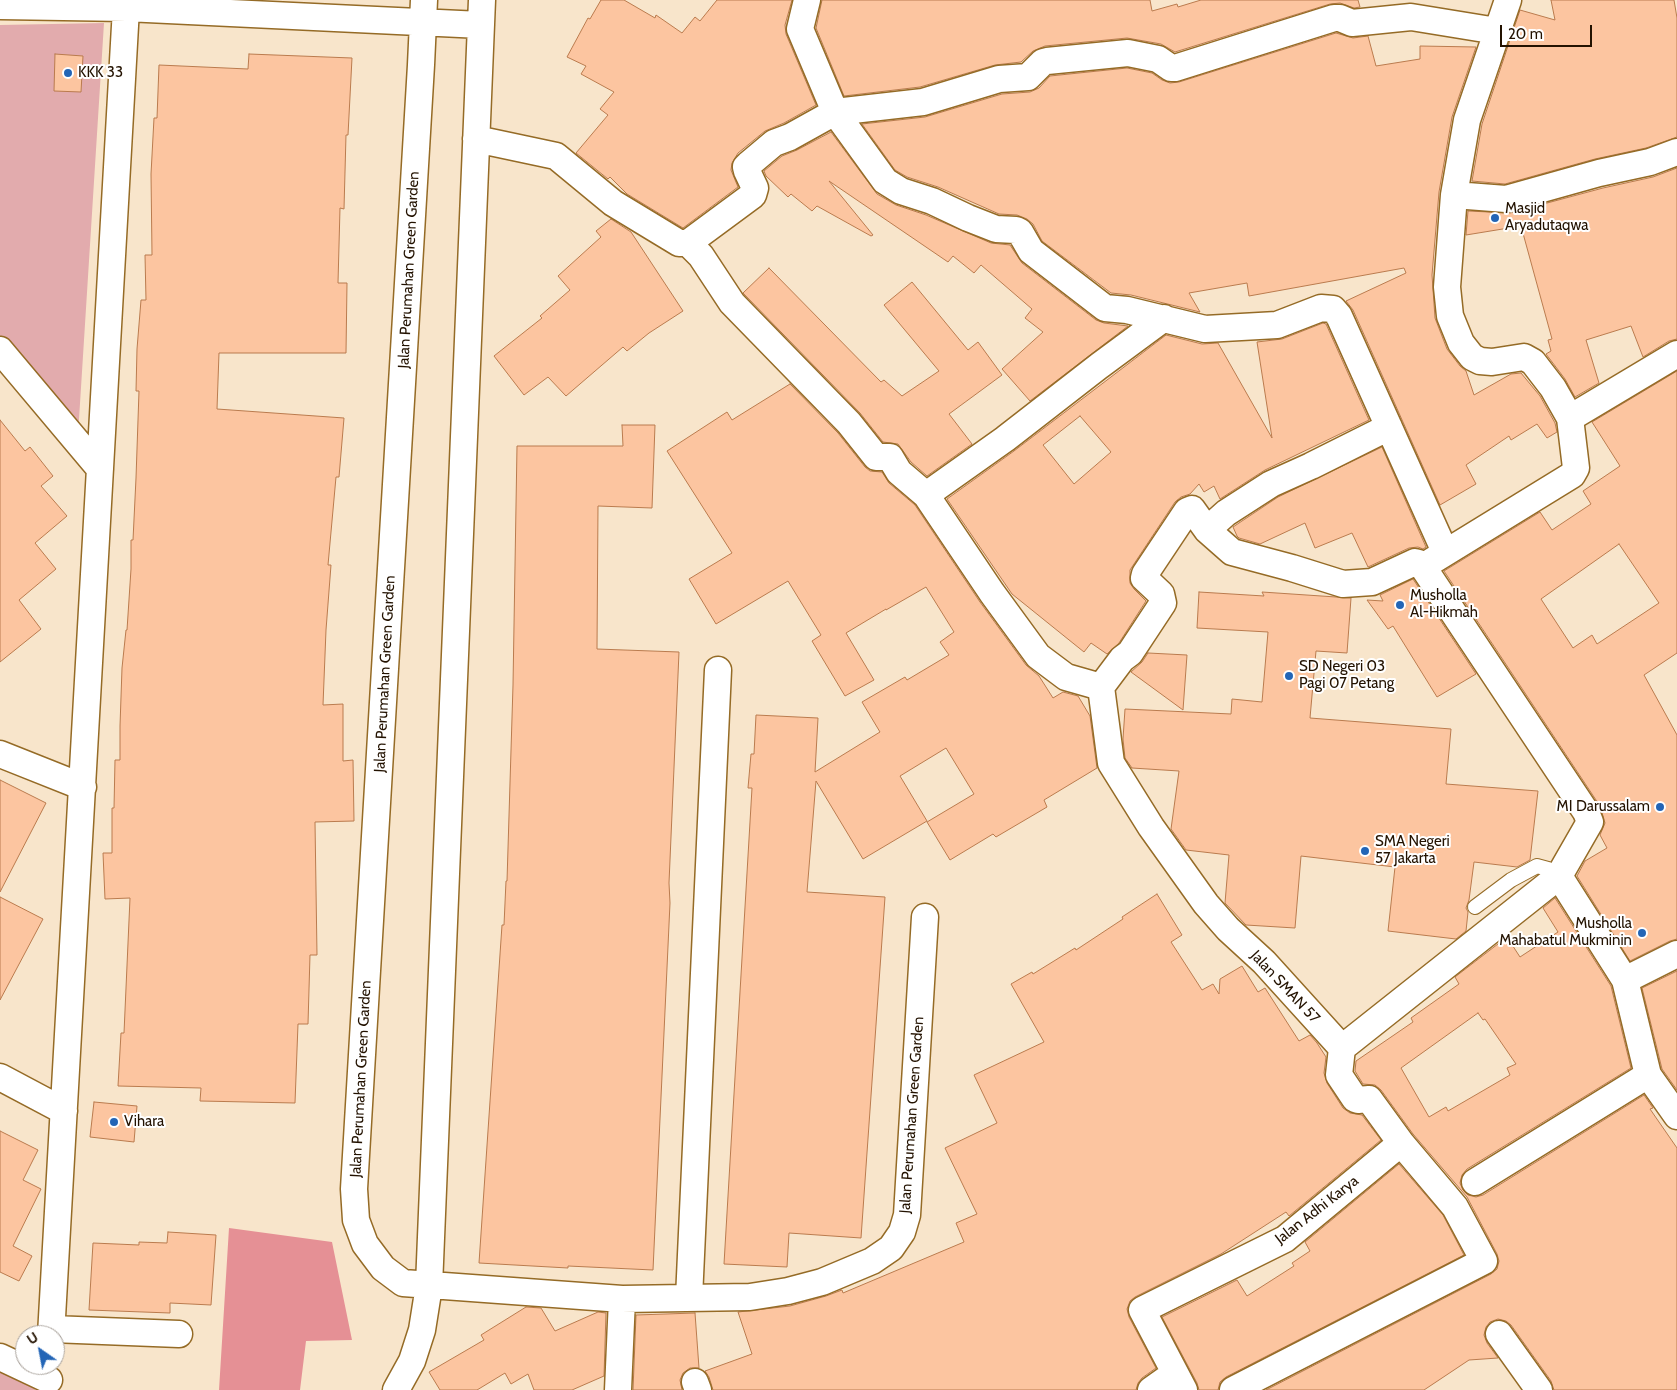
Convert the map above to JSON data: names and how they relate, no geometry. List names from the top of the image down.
{
  "streets": {
    "street": ["Jalan Perumahan Green Garden", "Jalan SMAN 57", "Jalan Adhi Karya"]
  },
  "places": [
    "KKK 33",
    "Masjid Aryadutaqwa",
    "Musholla Al-Hikmah",
    "SD Negeri 03 Pagi 07 Petang",
    "MI Darussalam",
    "SMA Negeri 57 Jakarta",
    "Musholla Mahabatul Mukminin",
    "Vihara"
  ],
  "scale_bar": "20 m",
  "north": "top left"
}
